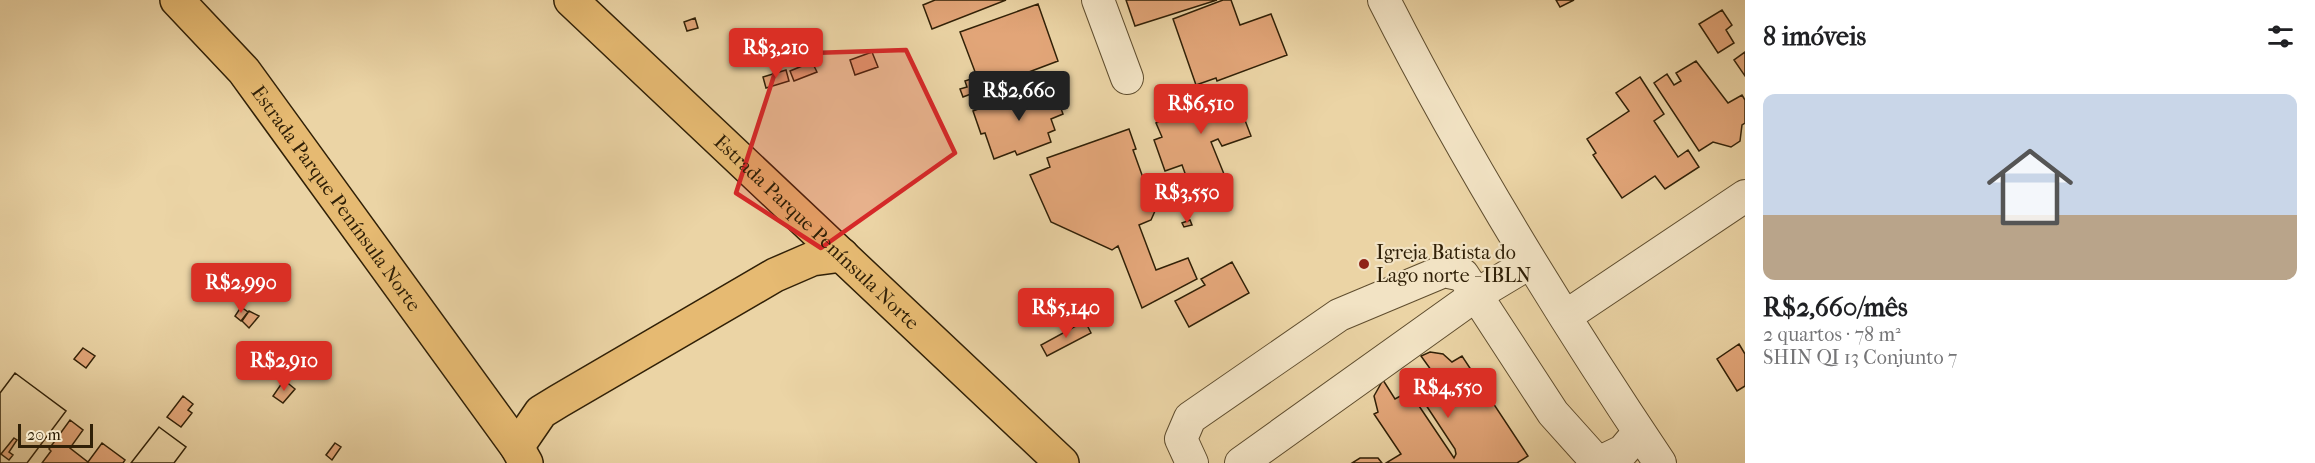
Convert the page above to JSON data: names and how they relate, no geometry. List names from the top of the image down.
{
  "streets": {
    "main road": ["Estrada Parque Península Norte"]
  },
  "places": ["Igreja Batista do Lago norte - IBLN"],
  "scale_bar": "20 m",
  "page": {
    "heading": "8 imóveis",
    "price": [
      "R$3,210",
      "R$2,660",
      "R$6,510",
      "R$3,550",
      "R$2,990",
      "R$5,140",
      "R$2,910",
      "R$4,550"
    ],
    "list": [
      {
        "name": "R$2,660/mês",
        "note": "2 quartos · 78 m² · SHIN QI 13 Conjunto 7"
      }
    ],
    "scale": "20 m"
  }
}
